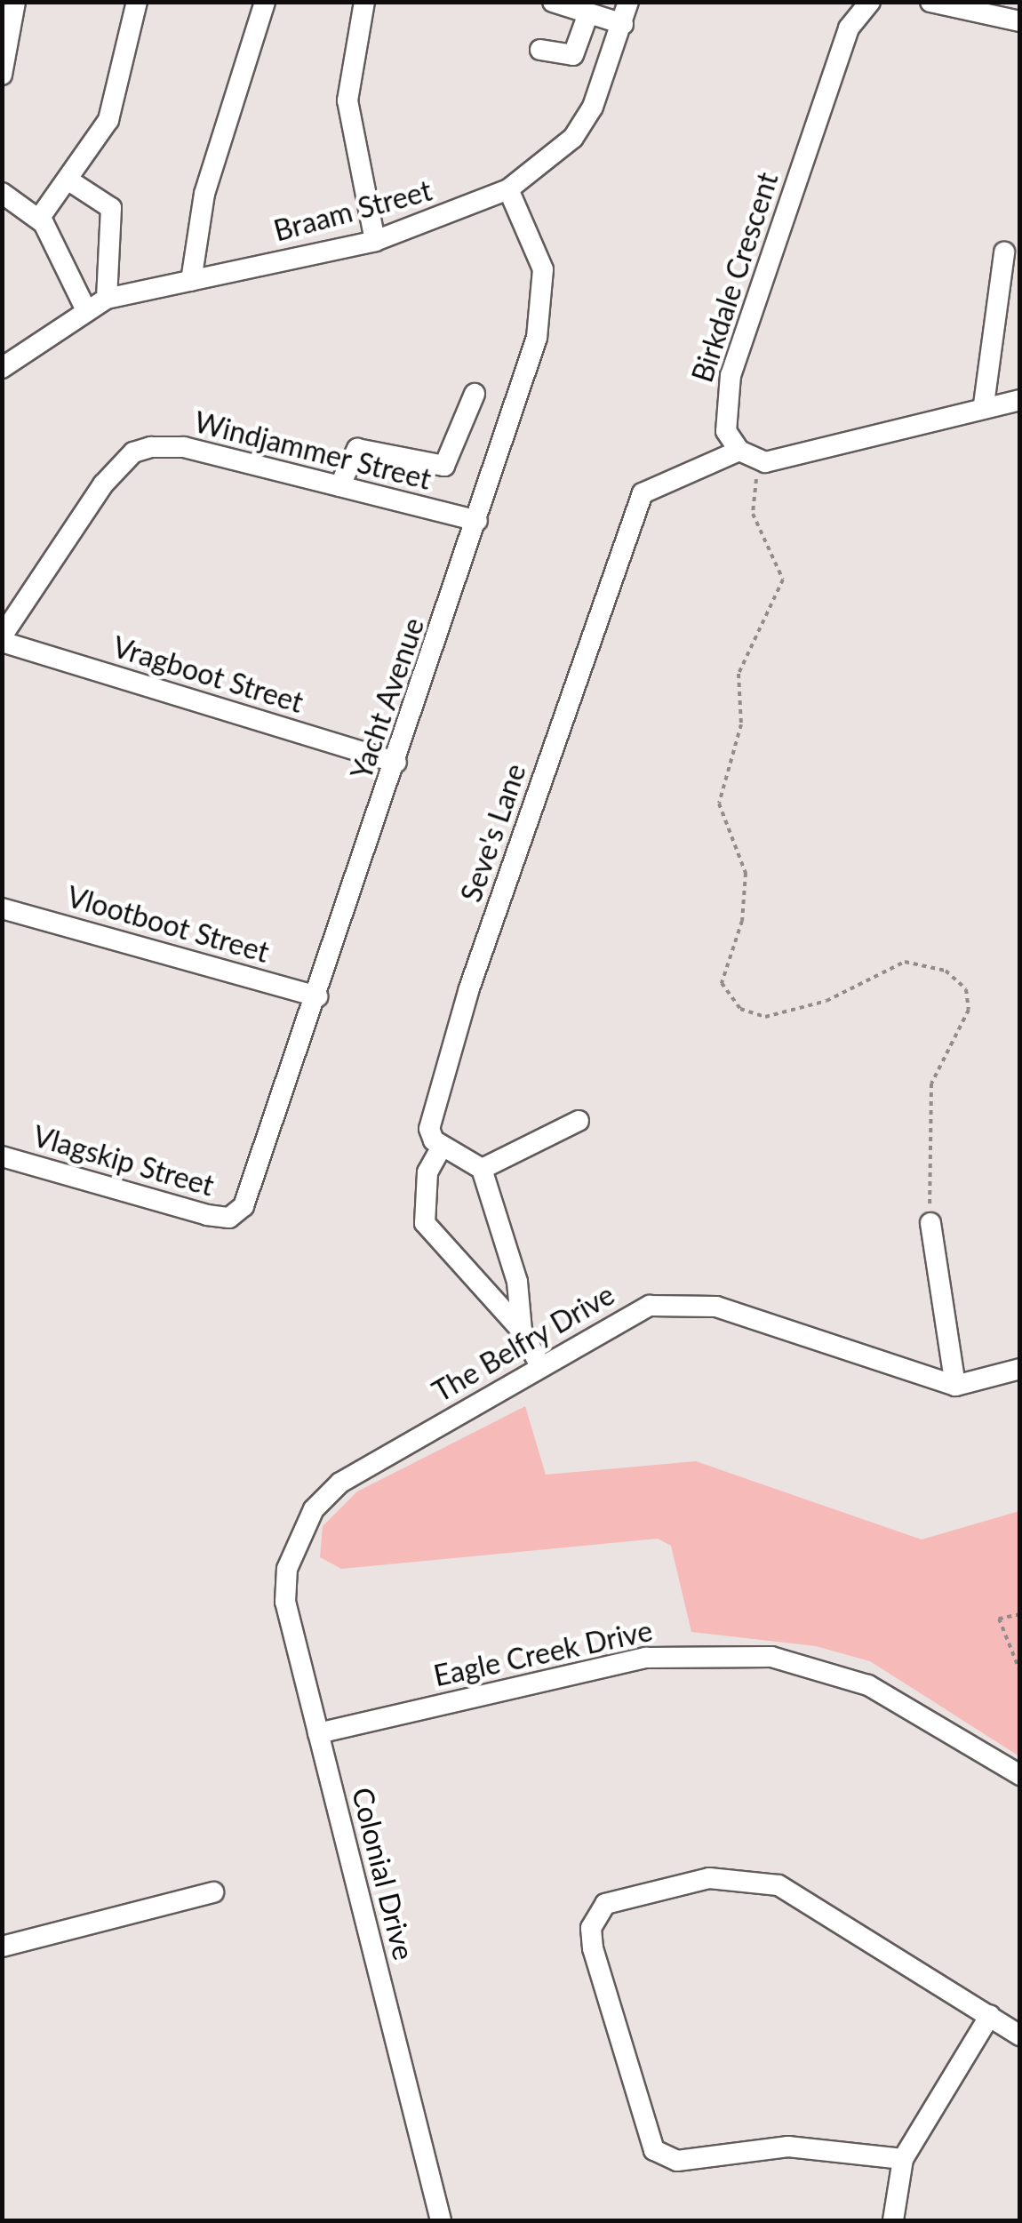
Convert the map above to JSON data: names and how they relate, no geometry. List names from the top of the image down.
{
  "streets": {
    "street": [
      "Braam Street",
      "Birkdale Crescent",
      "Windjammer Street",
      "Vragboot Street",
      "Yacht Avenue",
      "Seve's Lane",
      "Vlootboot Street",
      "Vlagskip Street",
      "The Belfry Drive",
      "Eagle Creek Drive",
      "Colonial Drive"
    ]
  },
  "crossings": [
    ["Braam Street", "Yacht Avenue"],
    ["Birkdale Crescent", "Seve's Lane"],
    ["Windjammer Street", "Vragboot Street"],
    ["Windjammer Street", "Yacht Avenue"],
    ["Vragboot Street", "Yacht Avenue"],
    ["Yacht Avenue", "Vlootboot Street"],
    ["Yacht Avenue", "Vlagskip Street"],
    ["The Belfry Drive", "Colonial Drive"],
    ["Eagle Creek Drive", "Colonial Drive"]
  ]
}
